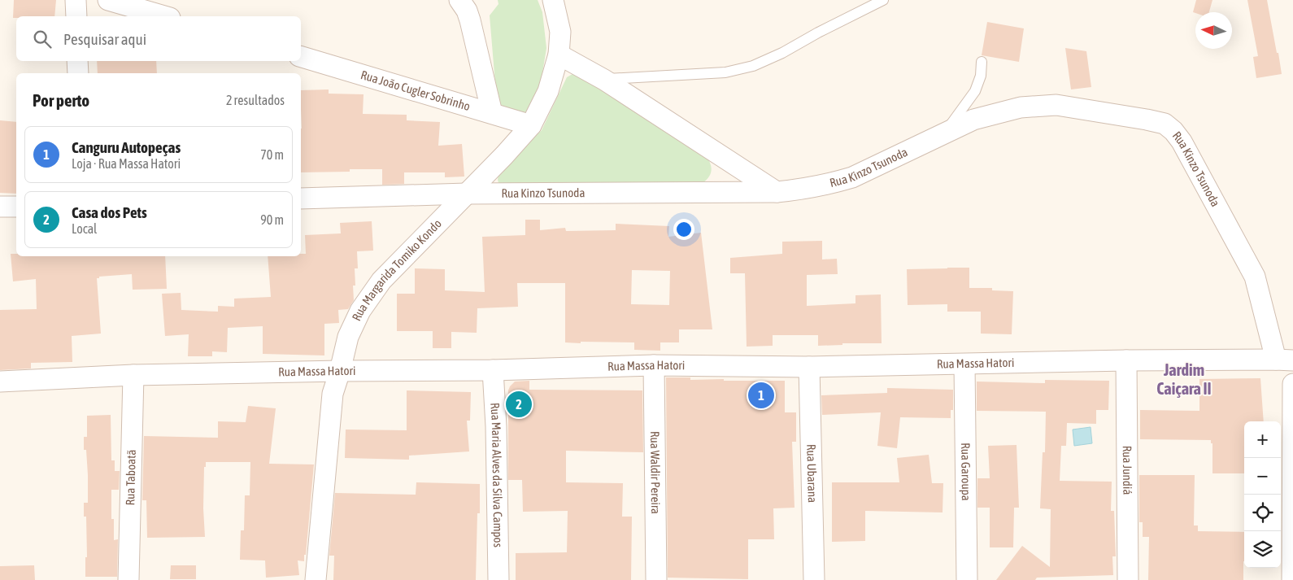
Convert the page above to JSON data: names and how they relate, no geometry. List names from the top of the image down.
{
  "streets": {
    "street": [
      "Rua João Cugler Sobrinho",
      "Rua Kinzo Tsunoda",
      "Rua Margarida Tomiko Kondo",
      "Rua Massa Hatori",
      "Rua Jundiá",
      "Rua Garoupa",
      "Rua Waldir Pereira",
      "Rua Ubarana",
      "Rua Maria Alves da Silva Campos",
      "Rua Taboatã"
    ]
  },
  "crossings": [
    ["Rua João Cugler Sobrinho", "Rua Margarida Tomiko Kondo"],
    ["Rua Kinzo Tsunoda", "Rua Margarida Tomiko Kondo"],
    ["Rua Kinzo Tsunoda", "Rua Massa Hatori"],
    ["Rua Margarida Tomiko Kondo", "Rua Massa Hatori"],
    ["Rua Massa Hatori", "Rua Jundiá"],
    ["Rua Massa Hatori", "Rua Garoupa"],
    ["Rua Massa Hatori", "Rua Waldir Pereira"],
    ["Rua Massa Hatori", "Rua Ubarana"],
    ["Rua Massa Hatori", "Rua Maria Alves da Silva Campos"],
    ["Rua Massa Hatori", "Rua Taboatã"]
  ],
  "districts": ["Jardim Caiçara II"],
  "north": "left",
  "page": {
    "search": "Pesquisar aqui",
    "heading": ["Por perto", "2 resultados"],
    "list": [
      {
        "mark": "1",
        "name": "Canguru Autopeças",
        "note": "Loja · Rua Massa Hatori",
        "value": "70 m"
      },
      {
        "mark": "2",
        "name": "Casa dos Pets",
        "note": "Local",
        "value": "90 m"
      }
    ],
    "pins": ["1", "2"],
    "map_buttons": ["+", "−"]
  }
}
